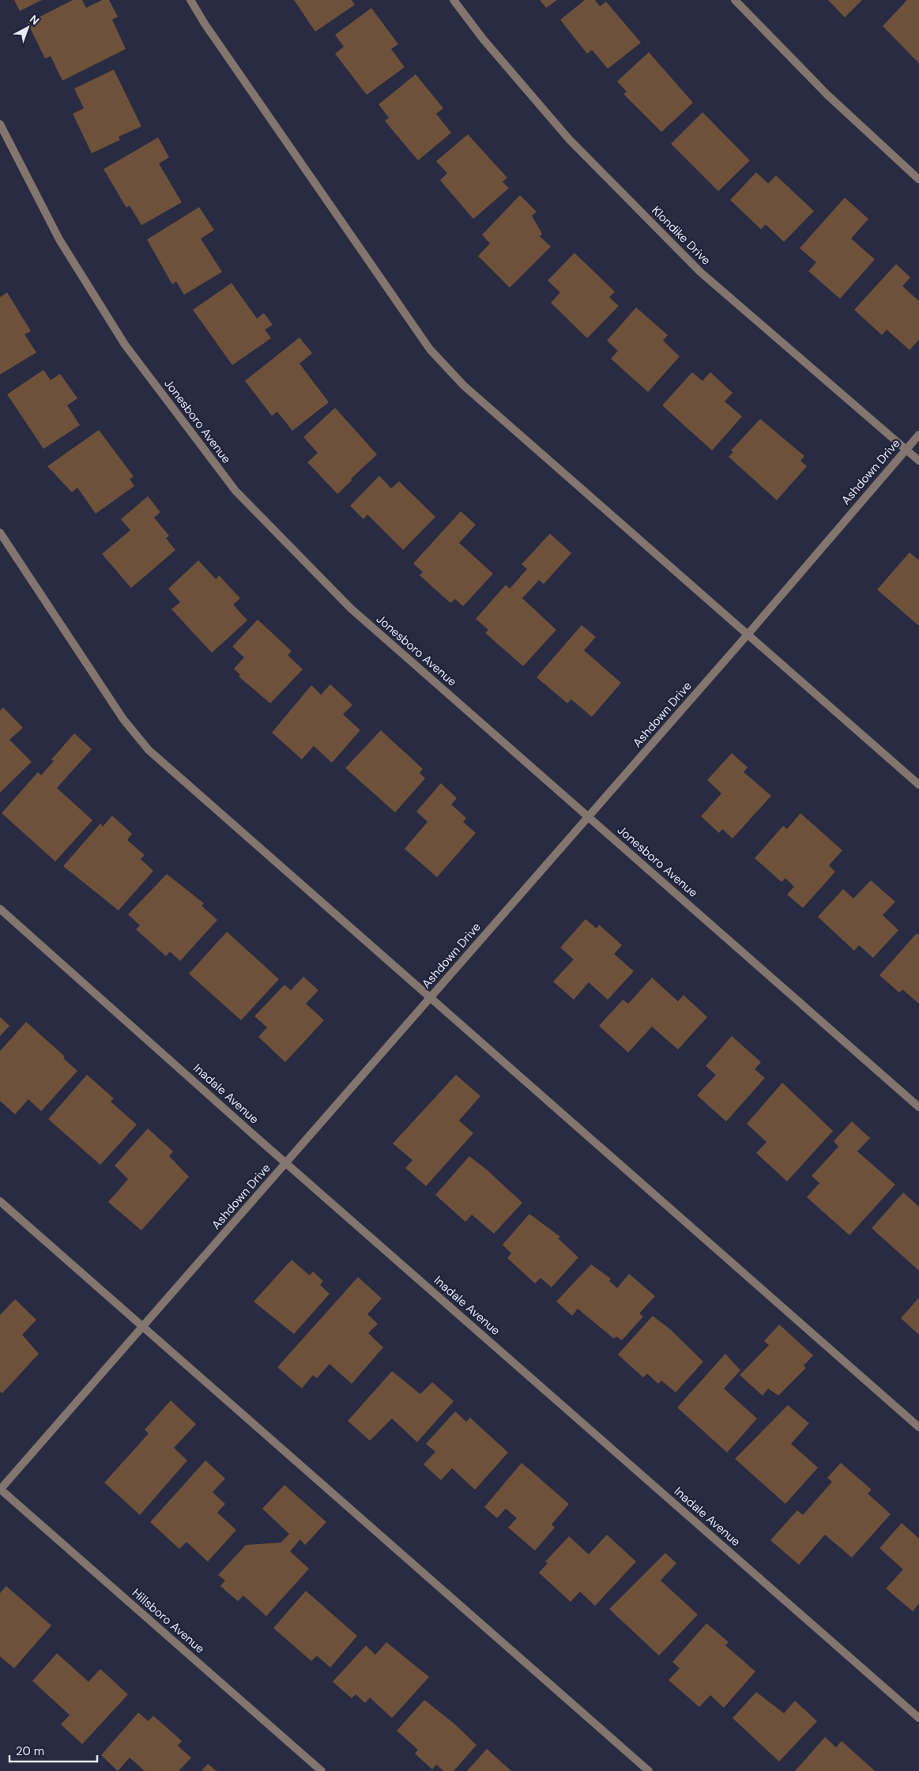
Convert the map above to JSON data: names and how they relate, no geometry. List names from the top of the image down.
{
  "streets": {
    "street": [
      "Klondike Drive",
      "Jonesboro Avenue",
      "Ashdown Drive",
      "Inadale Avenue",
      "Hillsboro Avenue"
    ]
  },
  "crossings": [
    ["Klondike Drive", "Ashdown Drive"],
    ["Jonesboro Avenue", "Ashdown Drive"],
    ["Ashdown Drive", "Inadale Avenue"],
    ["Ashdown Drive", "Hillsboro Avenue"]
  ],
  "scale_bar": "20 m",
  "north": "top right"
}
